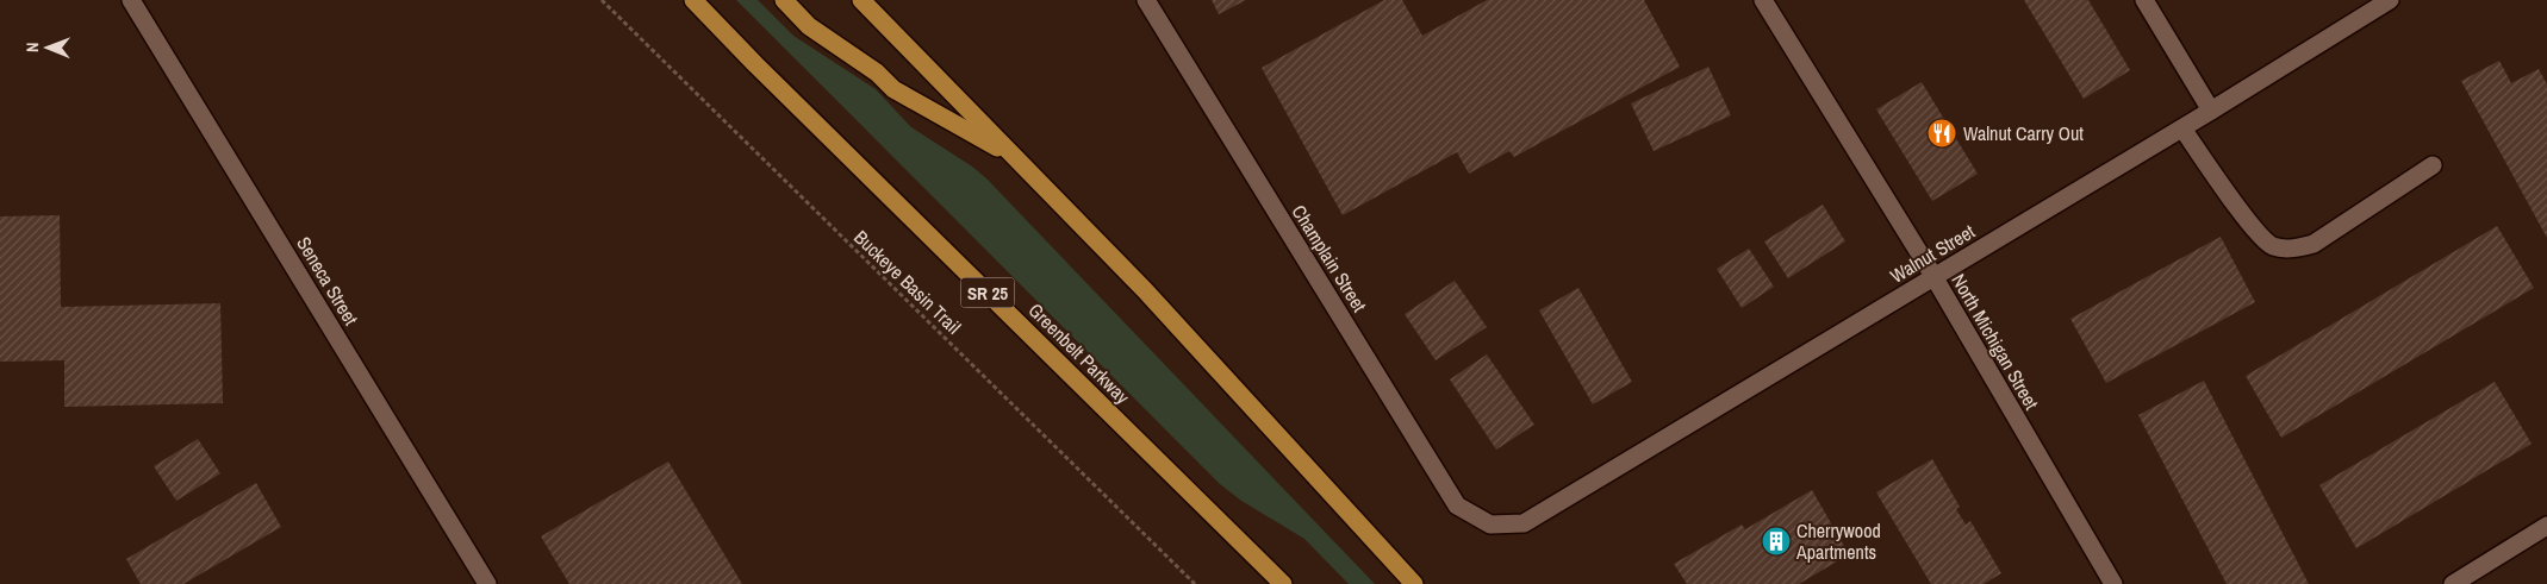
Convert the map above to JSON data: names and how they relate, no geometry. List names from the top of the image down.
{
  "streets": {
    "main road": ["SR 25", "Greenbelt Parkway"],
    "street": [
      "Walnut Street",
      "Champlain Street",
      "Seneca Street",
      "North Michigan Street"
    ],
    "path": ["Buckeye Basin Trail"]
  },
  "crossings": [
    ["Walnut Street", "Champlain Street"],
    ["Walnut Street", "North Michigan Street"]
  ],
  "places": {
    "restaurant": ["Walnut Carry Out"],
    "building": ["Cherrywood Apartments"]
  },
  "north": "left"
}
